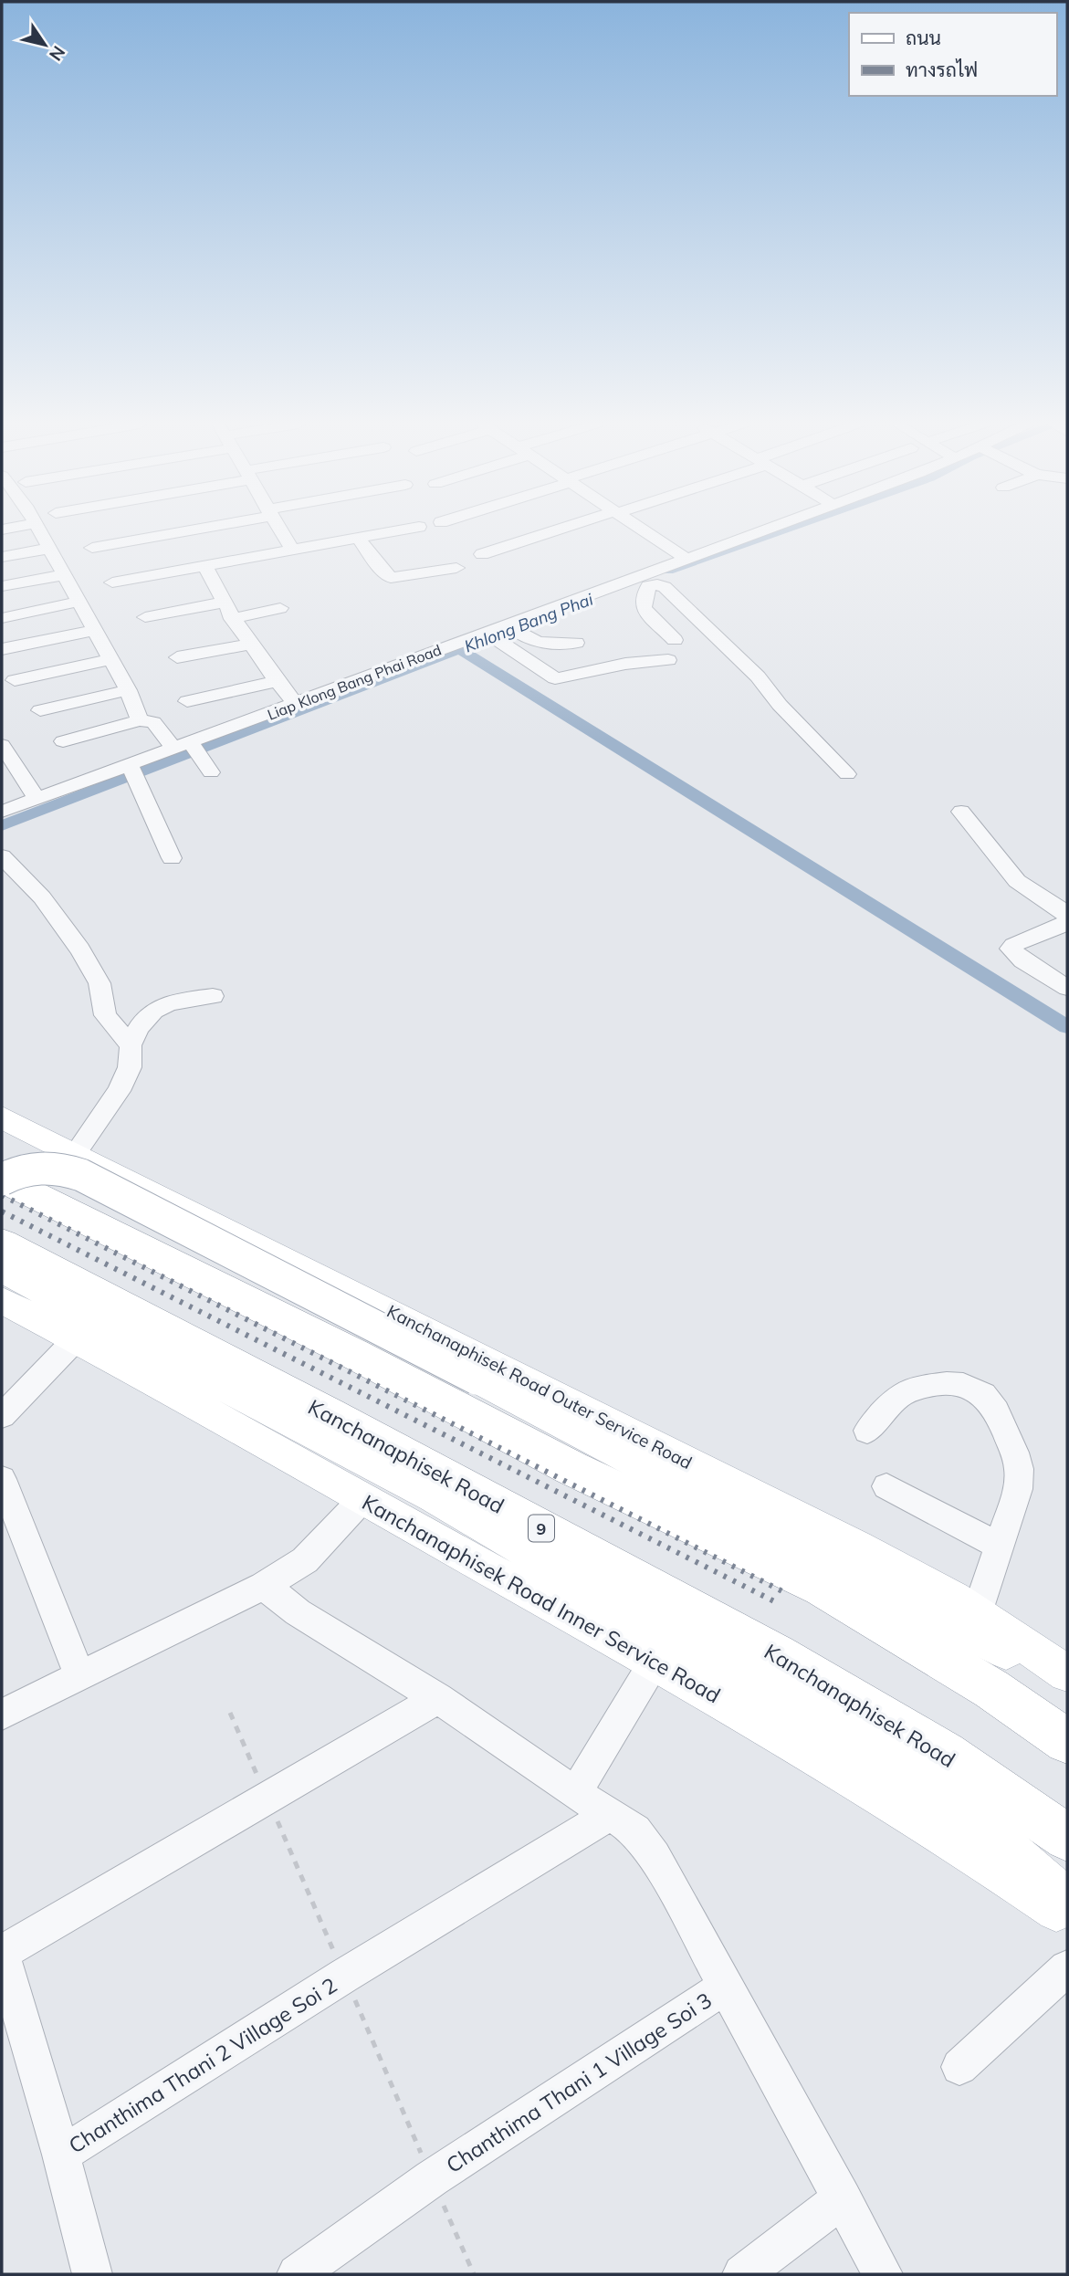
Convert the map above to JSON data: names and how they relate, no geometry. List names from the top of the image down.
{
  "streets": {
    "highway": ["Kanchanaphisek Road", "9"],
    "main road": ["Kanchanaphisek Road Outer Service Road", "Kanchanaphisek Road Inner Service Road"],
    "street": ["Liap Klong Bang Phai Road", "Chanthima Thani 2 Village Soi 2", "Chanthima Thani 1 Village Soi 3"]
  },
  "water": ["Khlong Bang Phai"],
  "legend": ["ถนน", "ทางรถไฟ"],
  "north": "bottom right"
}
